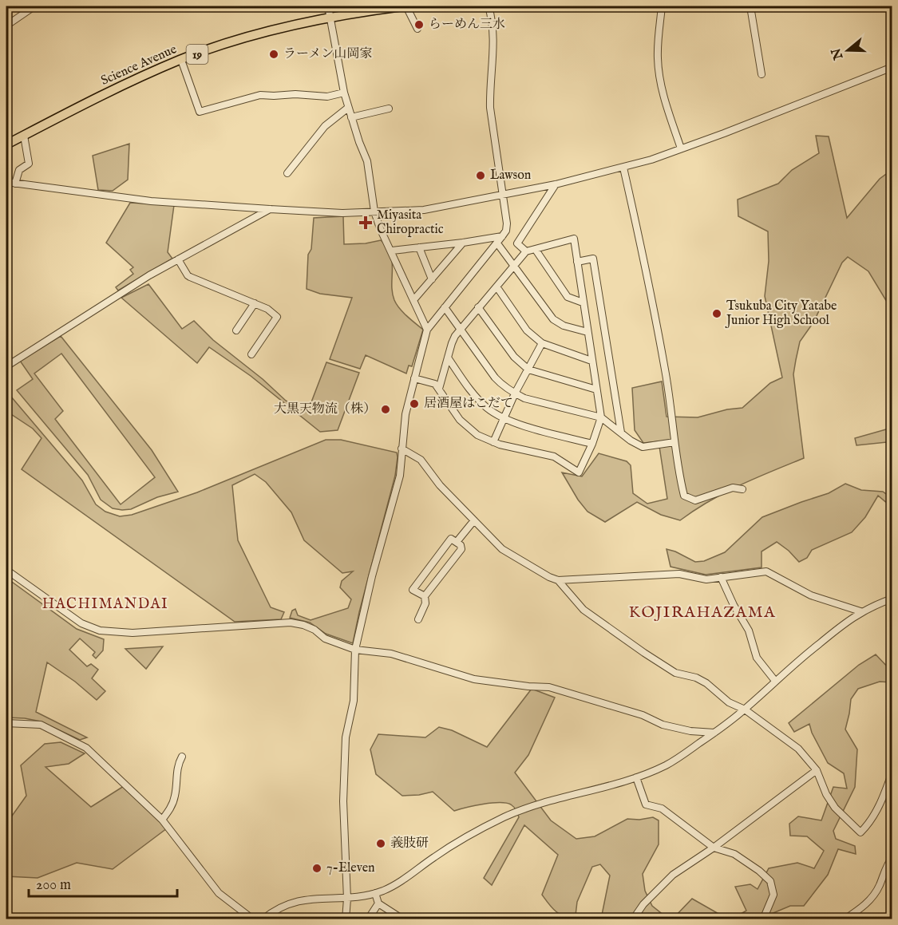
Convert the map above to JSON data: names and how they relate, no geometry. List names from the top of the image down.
{
  "streets": {
    "main road": ["19", "Science Avenue"]
  },
  "districts": ["HACHIMANDAI", "KOJIRAHAZAMA"],
  "places": {
    "other": [
      "らーめん三水",
      "ラーメン山岡家",
      "Lawson",
      "Tsukuba City Yatabe Junior High School",
      "居酒屋はこだて",
      "大黒天物流（株）",
      "義肢研",
      "7-Eleven"
    ],
    "health": ["Miyasita Chiropractic"]
  },
  "scale_bar": "200 m",
  "north": "left"
}
